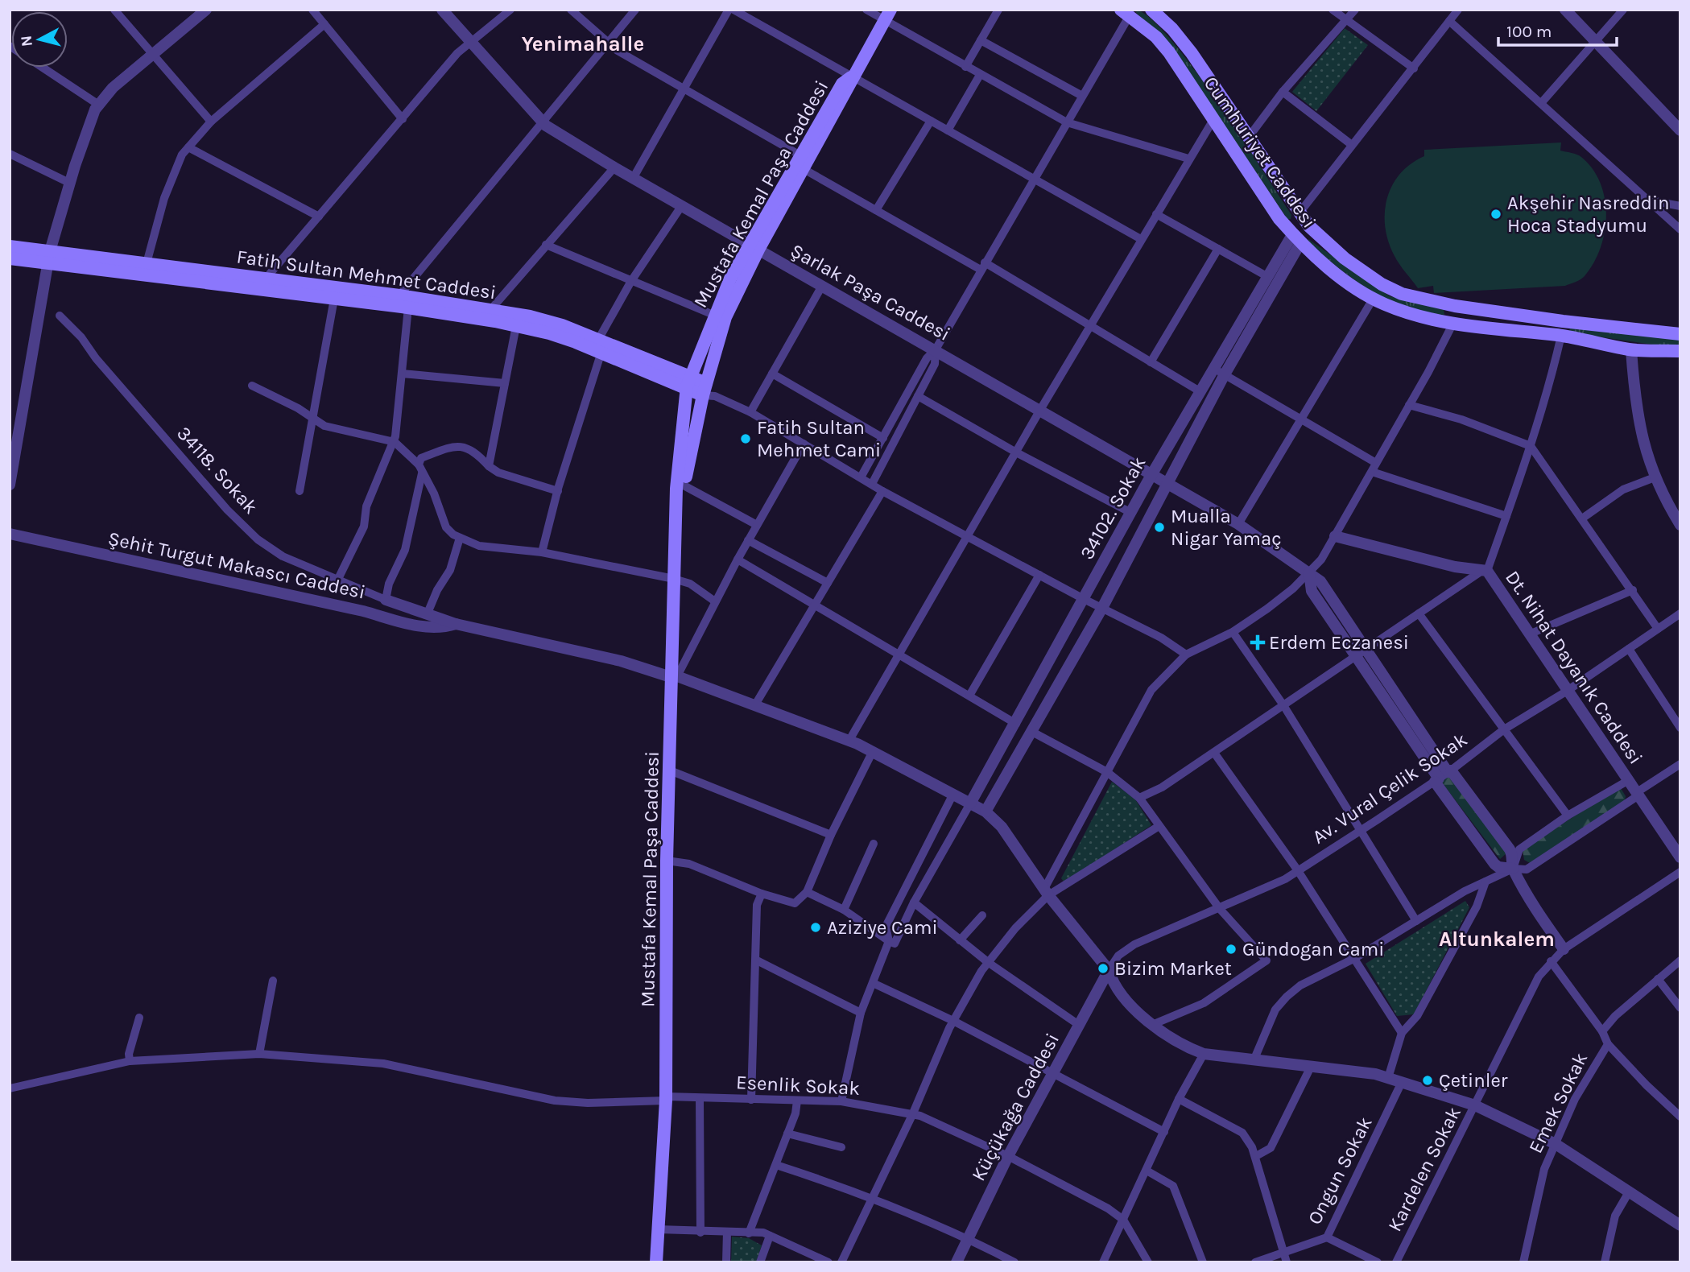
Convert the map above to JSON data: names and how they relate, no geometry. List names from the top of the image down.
{
  "streets": {
    "main road": ["Cumhuriyet Caddesi", "Mustafa Kemal Paşa Caddesi", "Fatih Sultan Mehmet Caddesi"],
    "street": [
      "Şarlak Paşa Caddesi",
      "34118. Sokak",
      "34102. Sokak",
      "Şehit Turgut Makascı Caddesi",
      "Dt. Nihat Dayanık Caddesi",
      "Av. Vural Çelik Sokak",
      "Esenlik Sokak",
      "Emek Sokak",
      "Küçükağa Caddesi",
      "Kardelen Sokak",
      "Ongun Sokak"
    ]
  },
  "crossings": [
    ["Cumhuriyet Caddesi", "34102. Sokak"],
    ["Mustafa Kemal Paşa Caddesi", "Fatih Sultan Mehmet Caddesi"],
    ["Mustafa Kemal Paşa Caddesi", "Şarlak Paşa Caddesi"],
    ["Mustafa Kemal Paşa Caddesi", "Şehit Turgut Makascı Caddesi"],
    ["Mustafa Kemal Paşa Caddesi", "Esenlik Sokak"],
    ["Şarlak Paşa Caddesi", "34102. Sokak"],
    ["34118. Sokak", "Şehit Turgut Makascı Caddesi"],
    ["34102. Sokak", "Şehit Turgut Makascı Caddesi"],
    ["Şehit Turgut Makascı Caddesi", "Av. Vural Çelik Sokak"],
    ["Şehit Turgut Makascı Caddesi", "Emek Sokak"],
    ["Şehit Turgut Makascı Caddesi", "Küçükağa Caddesi"],
    ["Şehit Turgut Makascı Caddesi", "Kardelen Sokak"],
    ["Şehit Turgut Makascı Caddesi", "Ongun Sokak"],
    ["Dt. Nihat Dayanık Caddesi", "Av. Vural Çelik Sokak"],
    ["Av. Vural Çelik Sokak", "Küçükağa Caddesi"],
    ["Esenlik Sokak", "Küçükağa Caddesi"]
  ],
  "districts": ["Yenimahalle", "Altunkalem"],
  "places": {
    "other": [
      "Akşehir Nasreddin Hoca Stadyumu",
      "Fatih Sultan Mehmet Cami",
      "Mualla Nigar Yamaç",
      "Aziziye Cami",
      "Gündogan Cami",
      "Bizim Market",
      "Çetinler"
    ],
    "health": ["Erdem Eczanesi"]
  },
  "scale_bar": "100 m",
  "north": "left"
}
